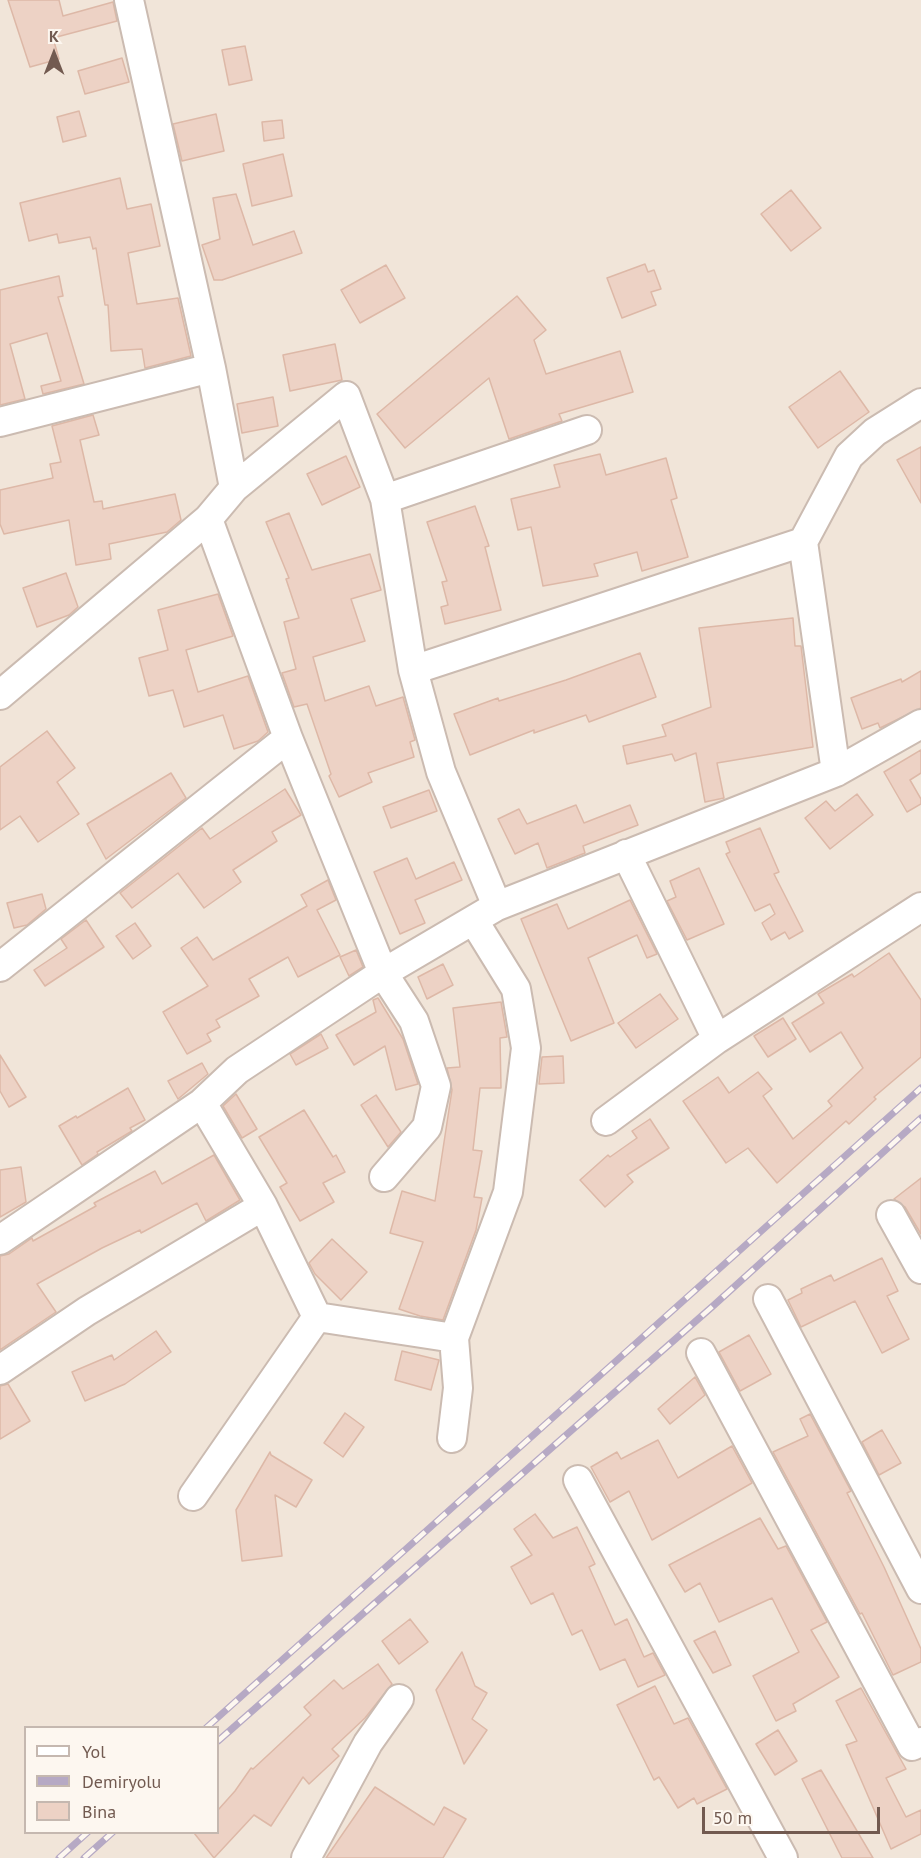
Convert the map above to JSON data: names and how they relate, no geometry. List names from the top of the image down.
{
  "legend": ["Yol", "Demiryolu", "Bina"],
  "scale_bar": "50 m",
  "north": "top"
}
